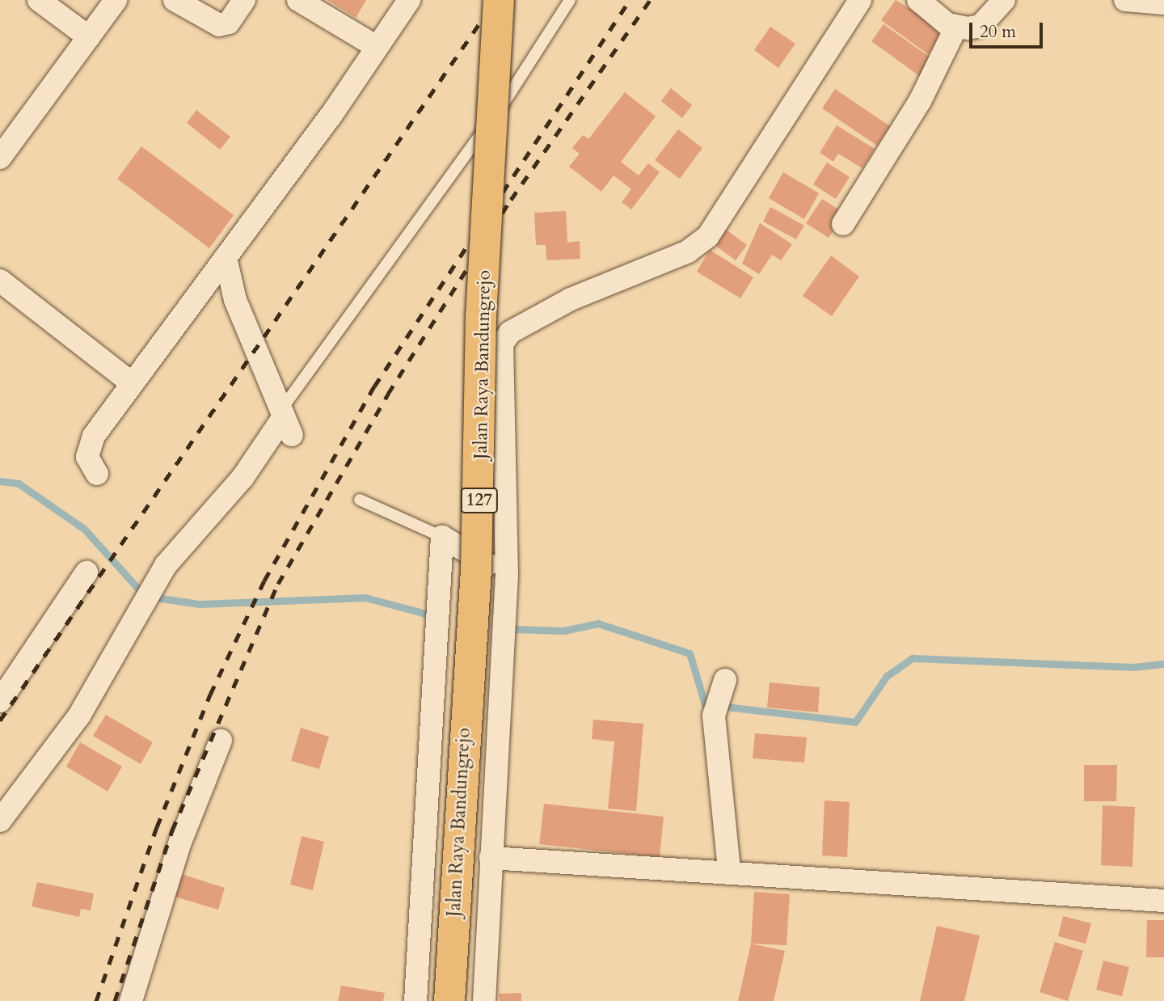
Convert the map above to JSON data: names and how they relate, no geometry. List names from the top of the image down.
{
  "streets": {
    "main road": ["Jalan Raya Bandungrejo", "127"]
  },
  "scale_bar": "20 m"
}
